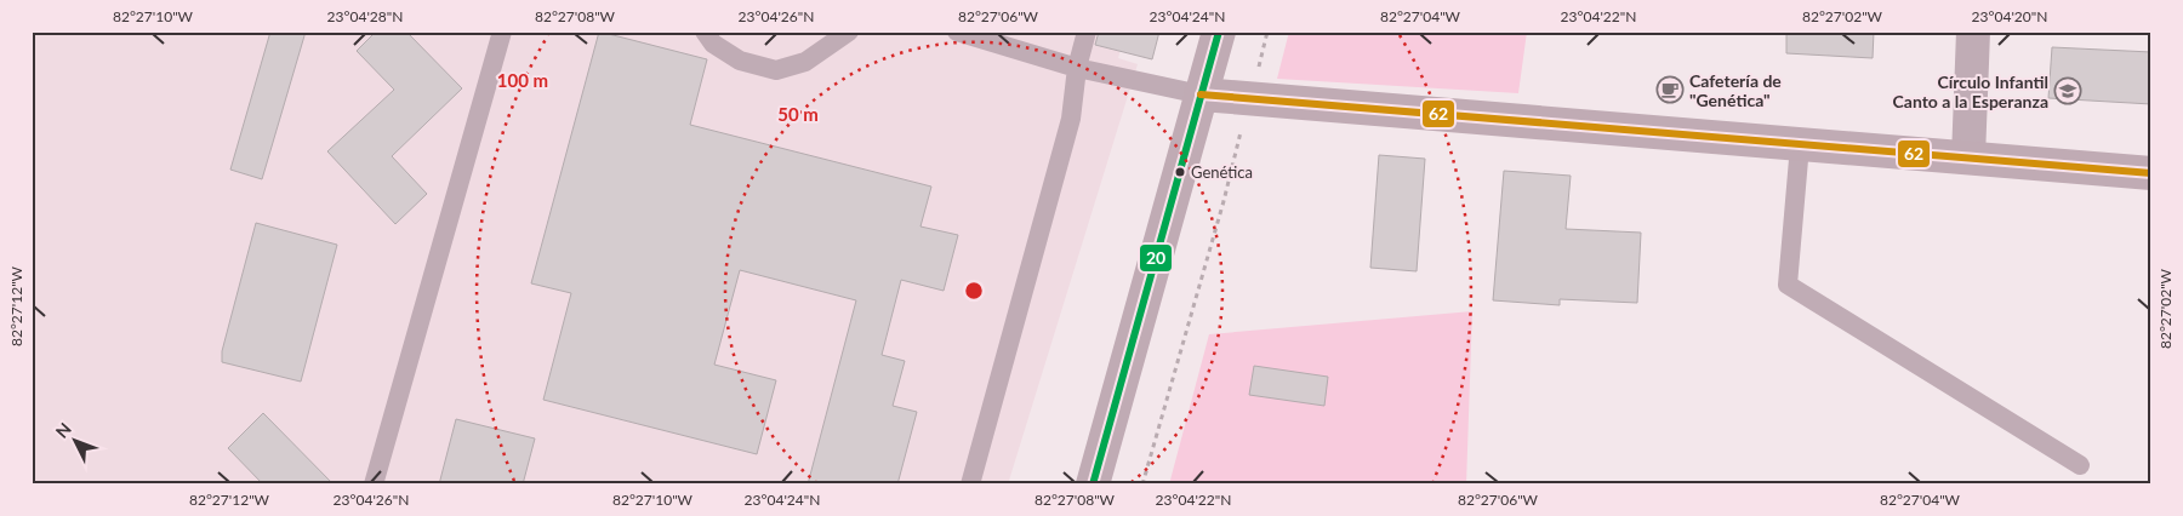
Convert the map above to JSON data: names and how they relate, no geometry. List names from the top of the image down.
{
  "places": {
    "cafe": ["Cafetería de \"Genética\""],
    "school or university": ["Círculo Infantil Canto a la Esperanza"],
    "other": ["Genética"]
  },
  "lines": ["transit line 20", "transit line 62"],
  "north": "top left",
  "coordinates": [
    "82°27'10\"W",
    "23°04'28\"N",
    "82°27'08\"W",
    "23°04'26\"N",
    "82°27'06\"W",
    "23°04'24\"N",
    "82°27'04\"W",
    "23°04'22\"N",
    "82°27'02\"W",
    "23°04'20\"N",
    "82°27'12\"W"
  ],
  "rings": ["100 m", "50 m"]
}
